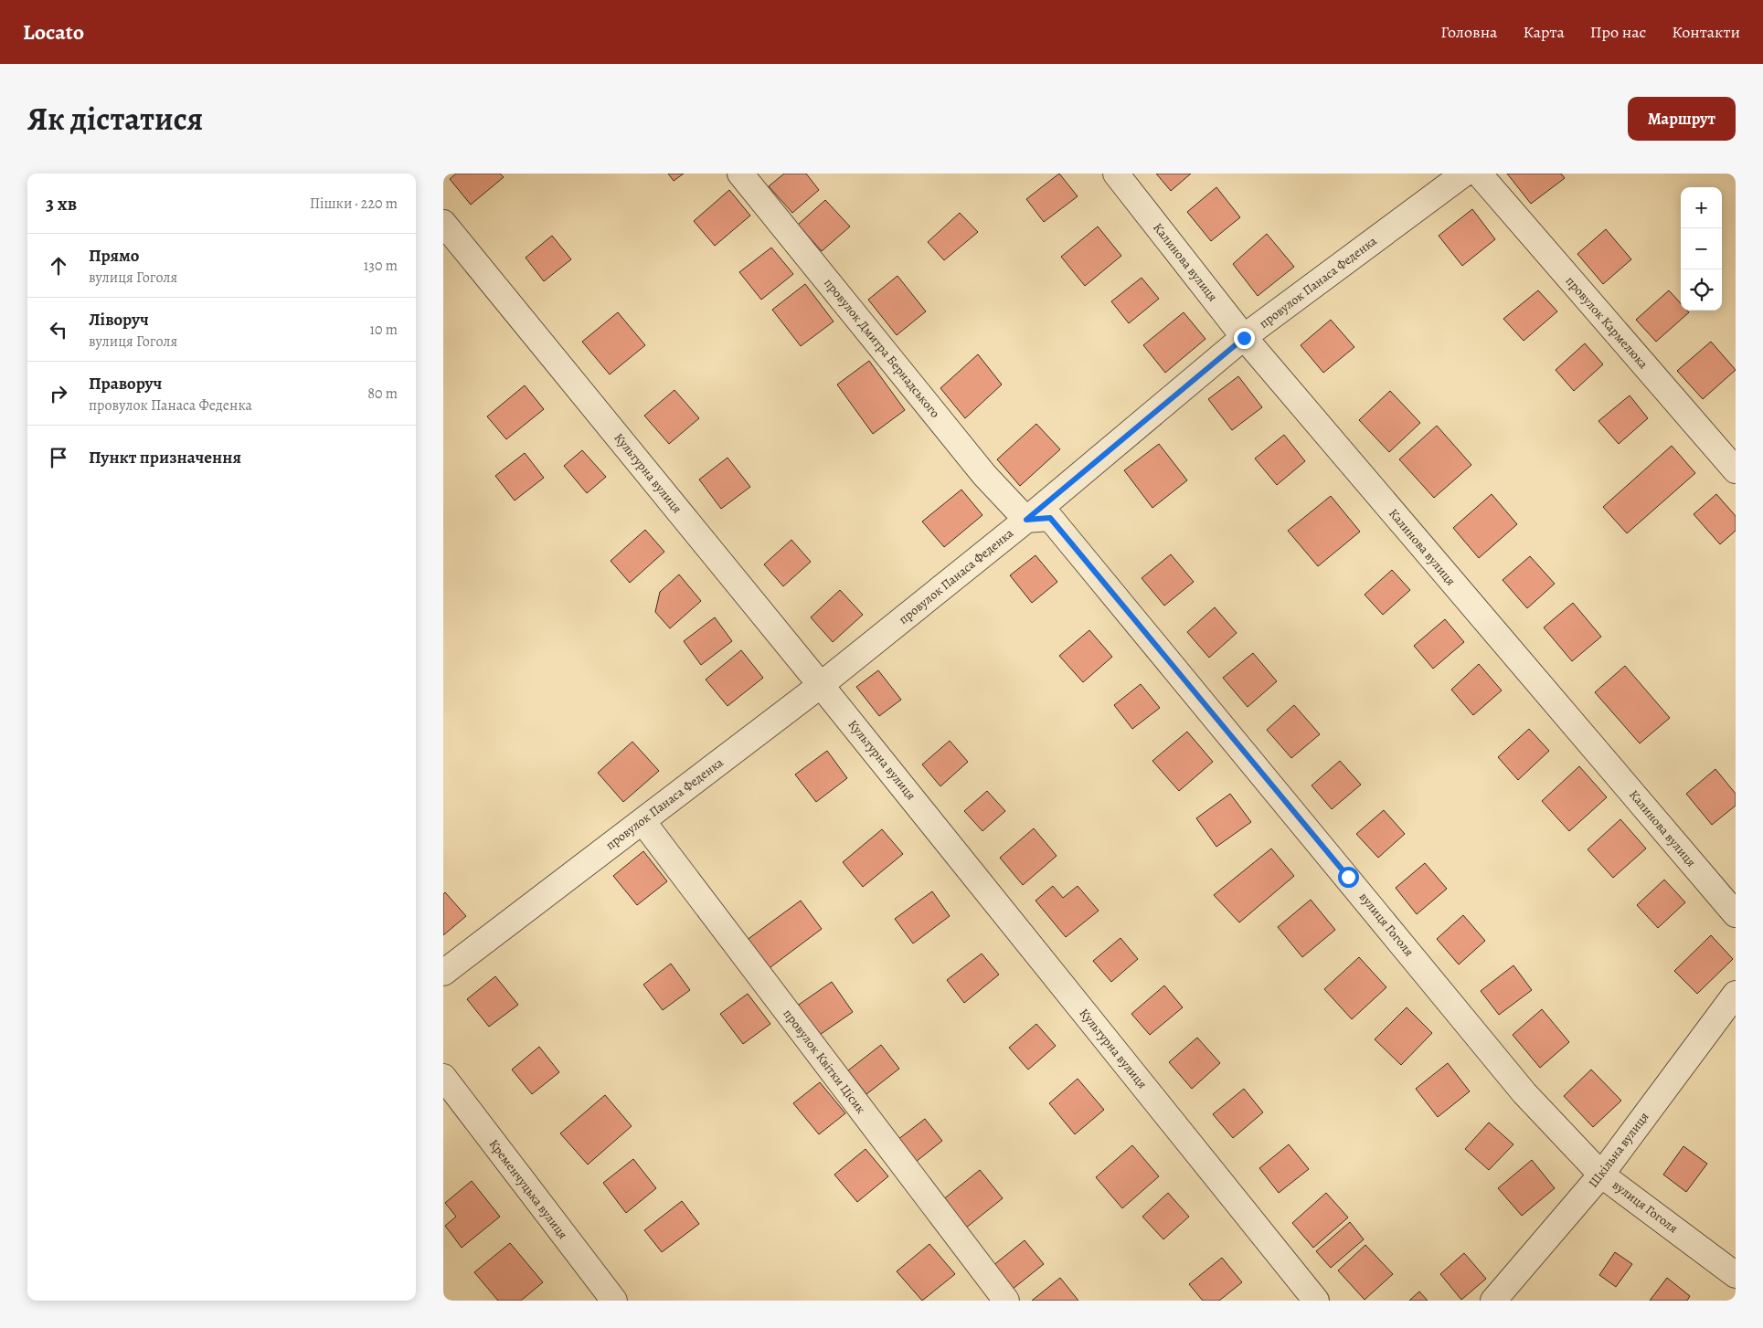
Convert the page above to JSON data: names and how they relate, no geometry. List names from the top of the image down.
{
  "streets": {
    "street": [
      "Калинова вулиця",
      "провулок Панаса Феденка",
      "провулок Кармелюка",
      "провулок Дмитра Бернадського",
      "Культурна вулиця",
      "вулиця Гоголя",
      "провулок Квітки Цісик",
      "Шкільна вулиця",
      "Кременчуцька вулиця"
    ]
  },
  "crossings": [
    ["Калинова вулиця", "провулок Панаса Феденка"],
    ["провулок Панаса Феденка", "провулок Дмитра Бернадського"],
    ["провулок Панаса Феденка", "Культурна вулиця"],
    ["провулок Панаса Феденка", "вулиця Гоголя"],
    ["провулок Панаса Феденка", "провулок Квітки Цісик"],
    ["провулок Дмитра Бернадського", "вулиця Гоголя"],
    ["вулиця Гоголя", "Шкільна вулиця"]
  ],
  "page": {
    "header": "Locato",
    "nav": [
      "Головна",
      "Карта",
      "Про нас",
      "Контакти"
    ],
    "title": "Як дістатися",
    "buttons": "Маршрут",
    "heading": ["3 хв", "Пішки · 220 m"],
    "map_buttons": ["+", "−"],
    "list": [
      ["Прямо", "вулиця Гоголя", "130 m"],
      ["Ліворуч", "вулиця Гоголя", "10 m"],
      ["Праворуч", "провулок Панаса Феденка", "80 m"],
      "Пункт призначення"
    ]
  }
}
